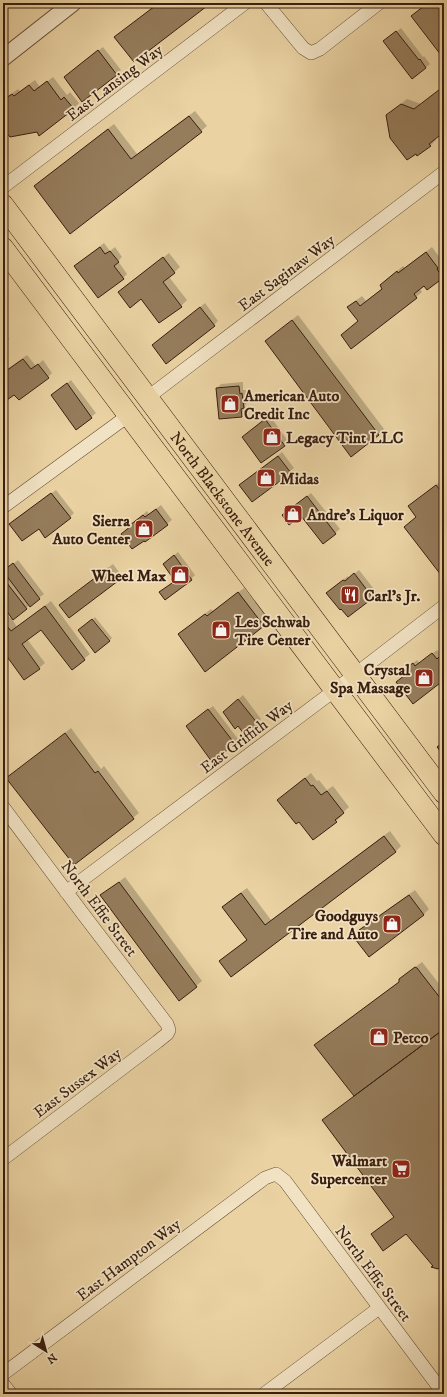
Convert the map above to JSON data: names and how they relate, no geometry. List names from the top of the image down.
{
  "streets": {
    "main road": ["North Blackstone Avenue"],
    "street": [
      "East Lansing Way",
      "East Saginaw Way",
      "East Griffith Way",
      "North Effie Street",
      "East Sussex Way",
      "East Hampton Way"
    ]
  },
  "crossings": [
    ["East Saginaw Way", "North Blackstone Avenue"],
    ["North Blackstone Avenue", "East Griffith Way"],
    ["East Griffith Way", "North Effie Street"],
    ["North Effie Street", "East Sussex Way"],
    ["North Effie Street", "East Hampton Way"]
  ],
  "places": {
    "shop": [
      "American Auto Credit Inc",
      "Legacy Tint LLC",
      "Midas",
      "Andre's Liquor",
      "Sierra Auto Center",
      "Wheel Max",
      "Les Schwab Tire Center",
      "Crystal Spa Massage",
      "Goodguys Tire and Auto",
      "Petco"
    ],
    "restaurant": ["Carl's Jr."],
    "supermarket": ["Walmart Supercenter"]
  },
  "north": "bottom right"
}
